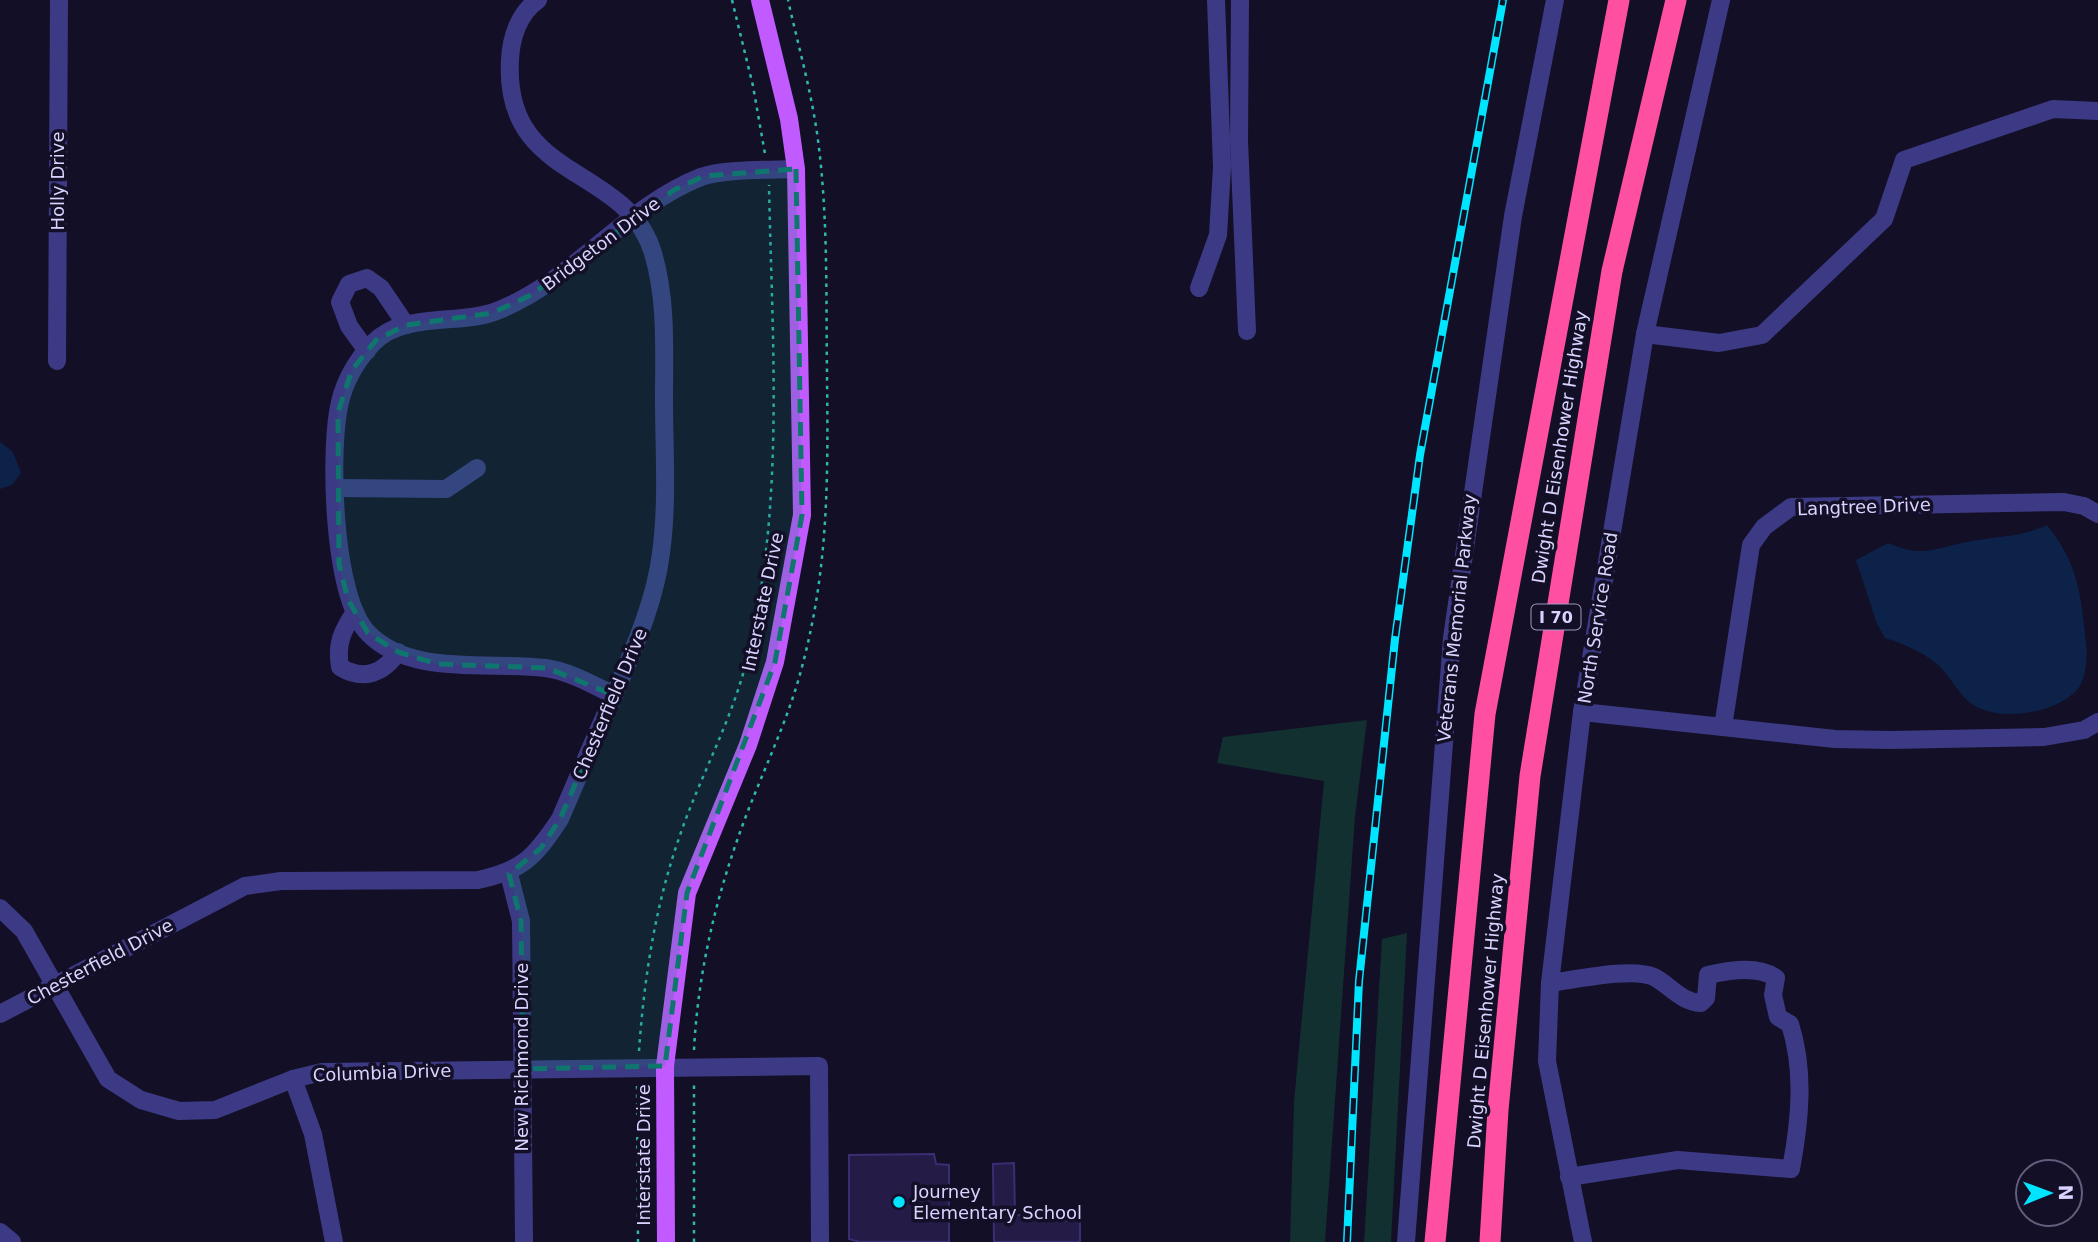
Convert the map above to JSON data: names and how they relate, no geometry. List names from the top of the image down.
{
  "streets": {
    "highway": ["Dwight D Eisenhower Highway", "I 70"],
    "main road": ["Interstate Drive"],
    "street": [
      "Holly Drive",
      "Bridgeton Drive",
      "Langtree Drive",
      "Veterans Memorial Parkway",
      "North Service Road",
      "Chesterfield Drive",
      "New Richmond Drive",
      "Columbia Drive"
    ]
  },
  "crossings": [
    ["Bridgeton Drive", "Interstate Drive"],
    ["Bridgeton Drive", "Chesterfield Drive"],
    ["Interstate Drive", "Columbia Drive"],
    ["Chesterfield Drive", "New Richmond Drive"],
    ["Chesterfield Drive", "Columbia Drive"],
    ["New Richmond Drive", "Columbia Drive"]
  ],
  "places": ["Journey Elementary School"],
  "north": "right"
}
